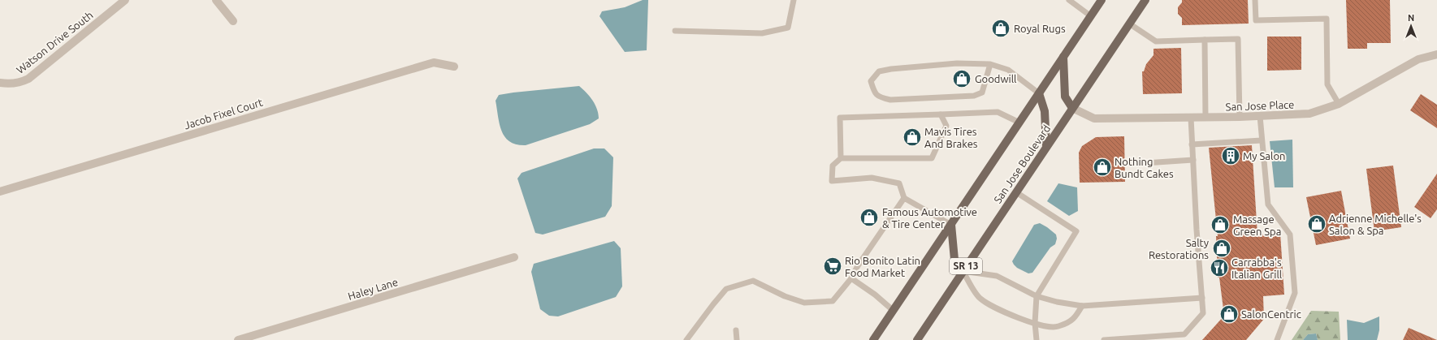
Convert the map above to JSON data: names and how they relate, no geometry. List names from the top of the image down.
{
  "streets": {
    "main road": ["San Jose Boulevard", "SR 13"],
    "street": [
      "Watson Drive South",
      "San Jose Place",
      "Jacob Fixel Court",
      "Haley Lane"
    ]
  },
  "crossings": [
    ["San Jose Place", "San Jose Boulevard"]
  ],
  "places": {
    "shop": [
      "Royal Rugs",
      "Goodwill",
      "Mavis Tires And Brakes",
      "Nothing Bundt Cakes",
      "Famous Automotive & Tire Center",
      "Adrienne Michelle's Salon & Spa",
      "Massage Green Spa",
      "Salty Restorations",
      "SalonCentric"
    ],
    "building": ["My Salon"],
    "supermarket": ["Rio Bonito Latin Food Market"],
    "restaurant": ["Carrabba's Italian Grill"]
  },
  "north": "top"
}
